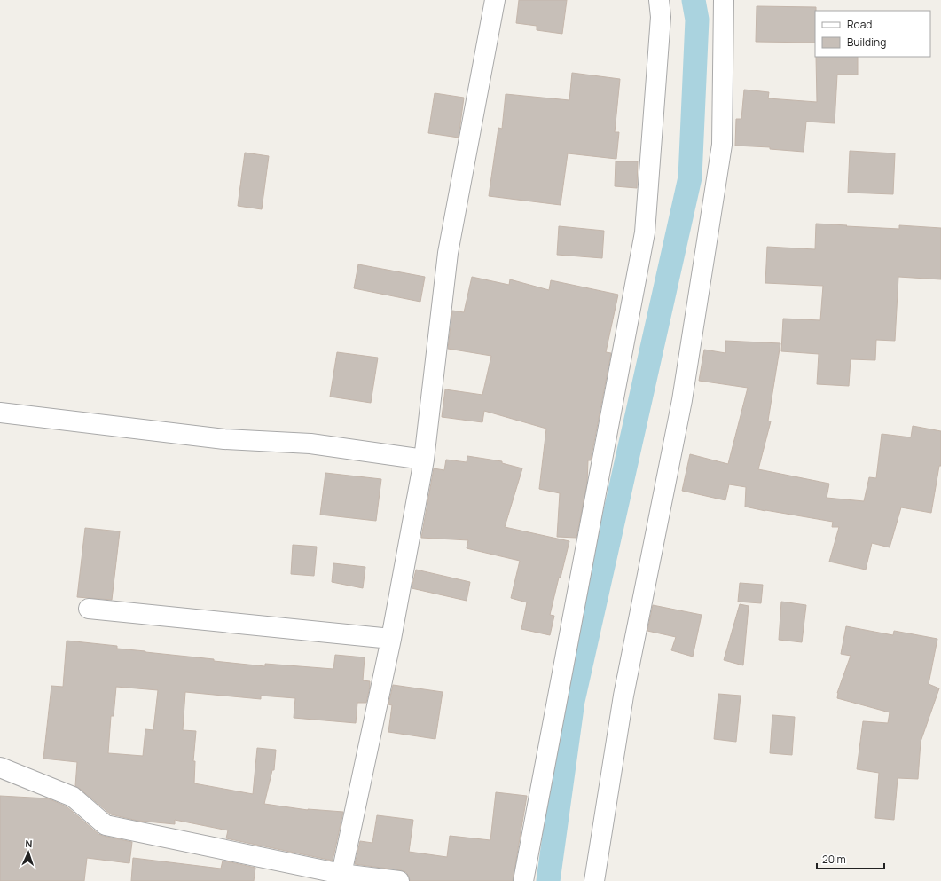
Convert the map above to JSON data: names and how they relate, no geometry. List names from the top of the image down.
{
  "legend": ["Road", "Building"],
  "scale_bar": "20 m",
  "north": "top"
}
